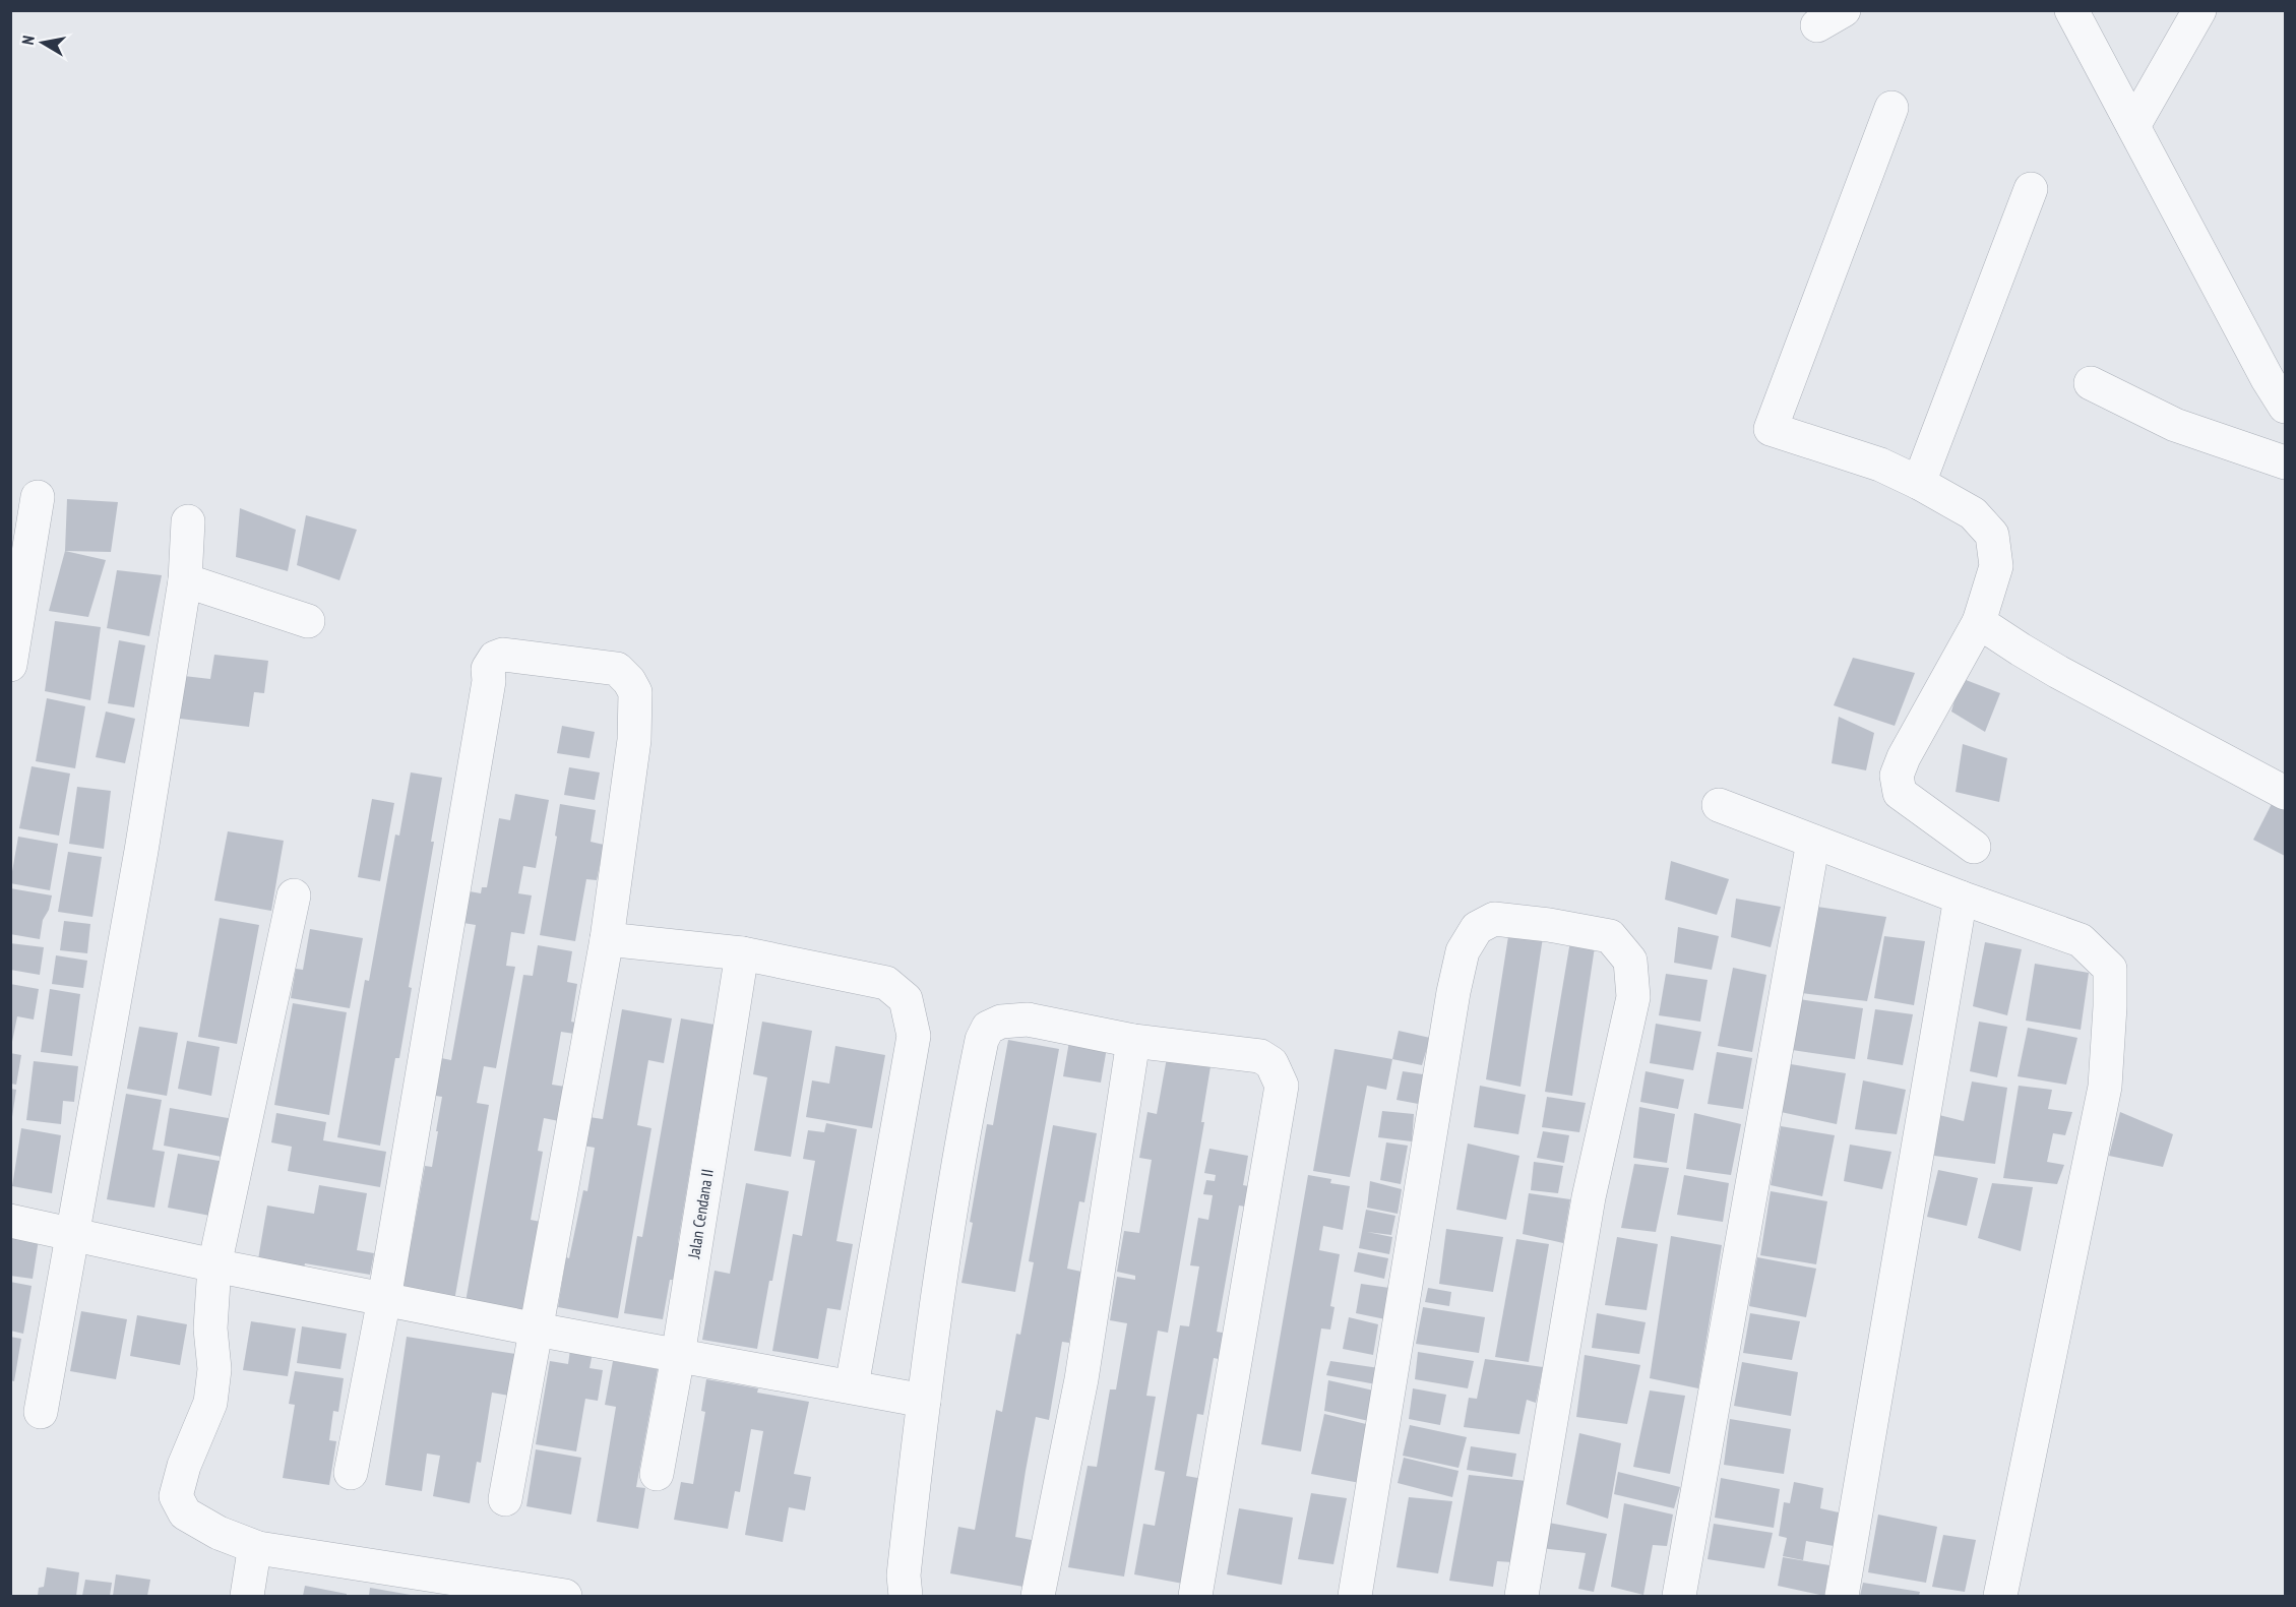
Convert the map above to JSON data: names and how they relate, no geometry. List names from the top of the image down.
{
  "streets": {
    "street": ["Jalan Cendana II"]
  },
  "north": "left"
}
